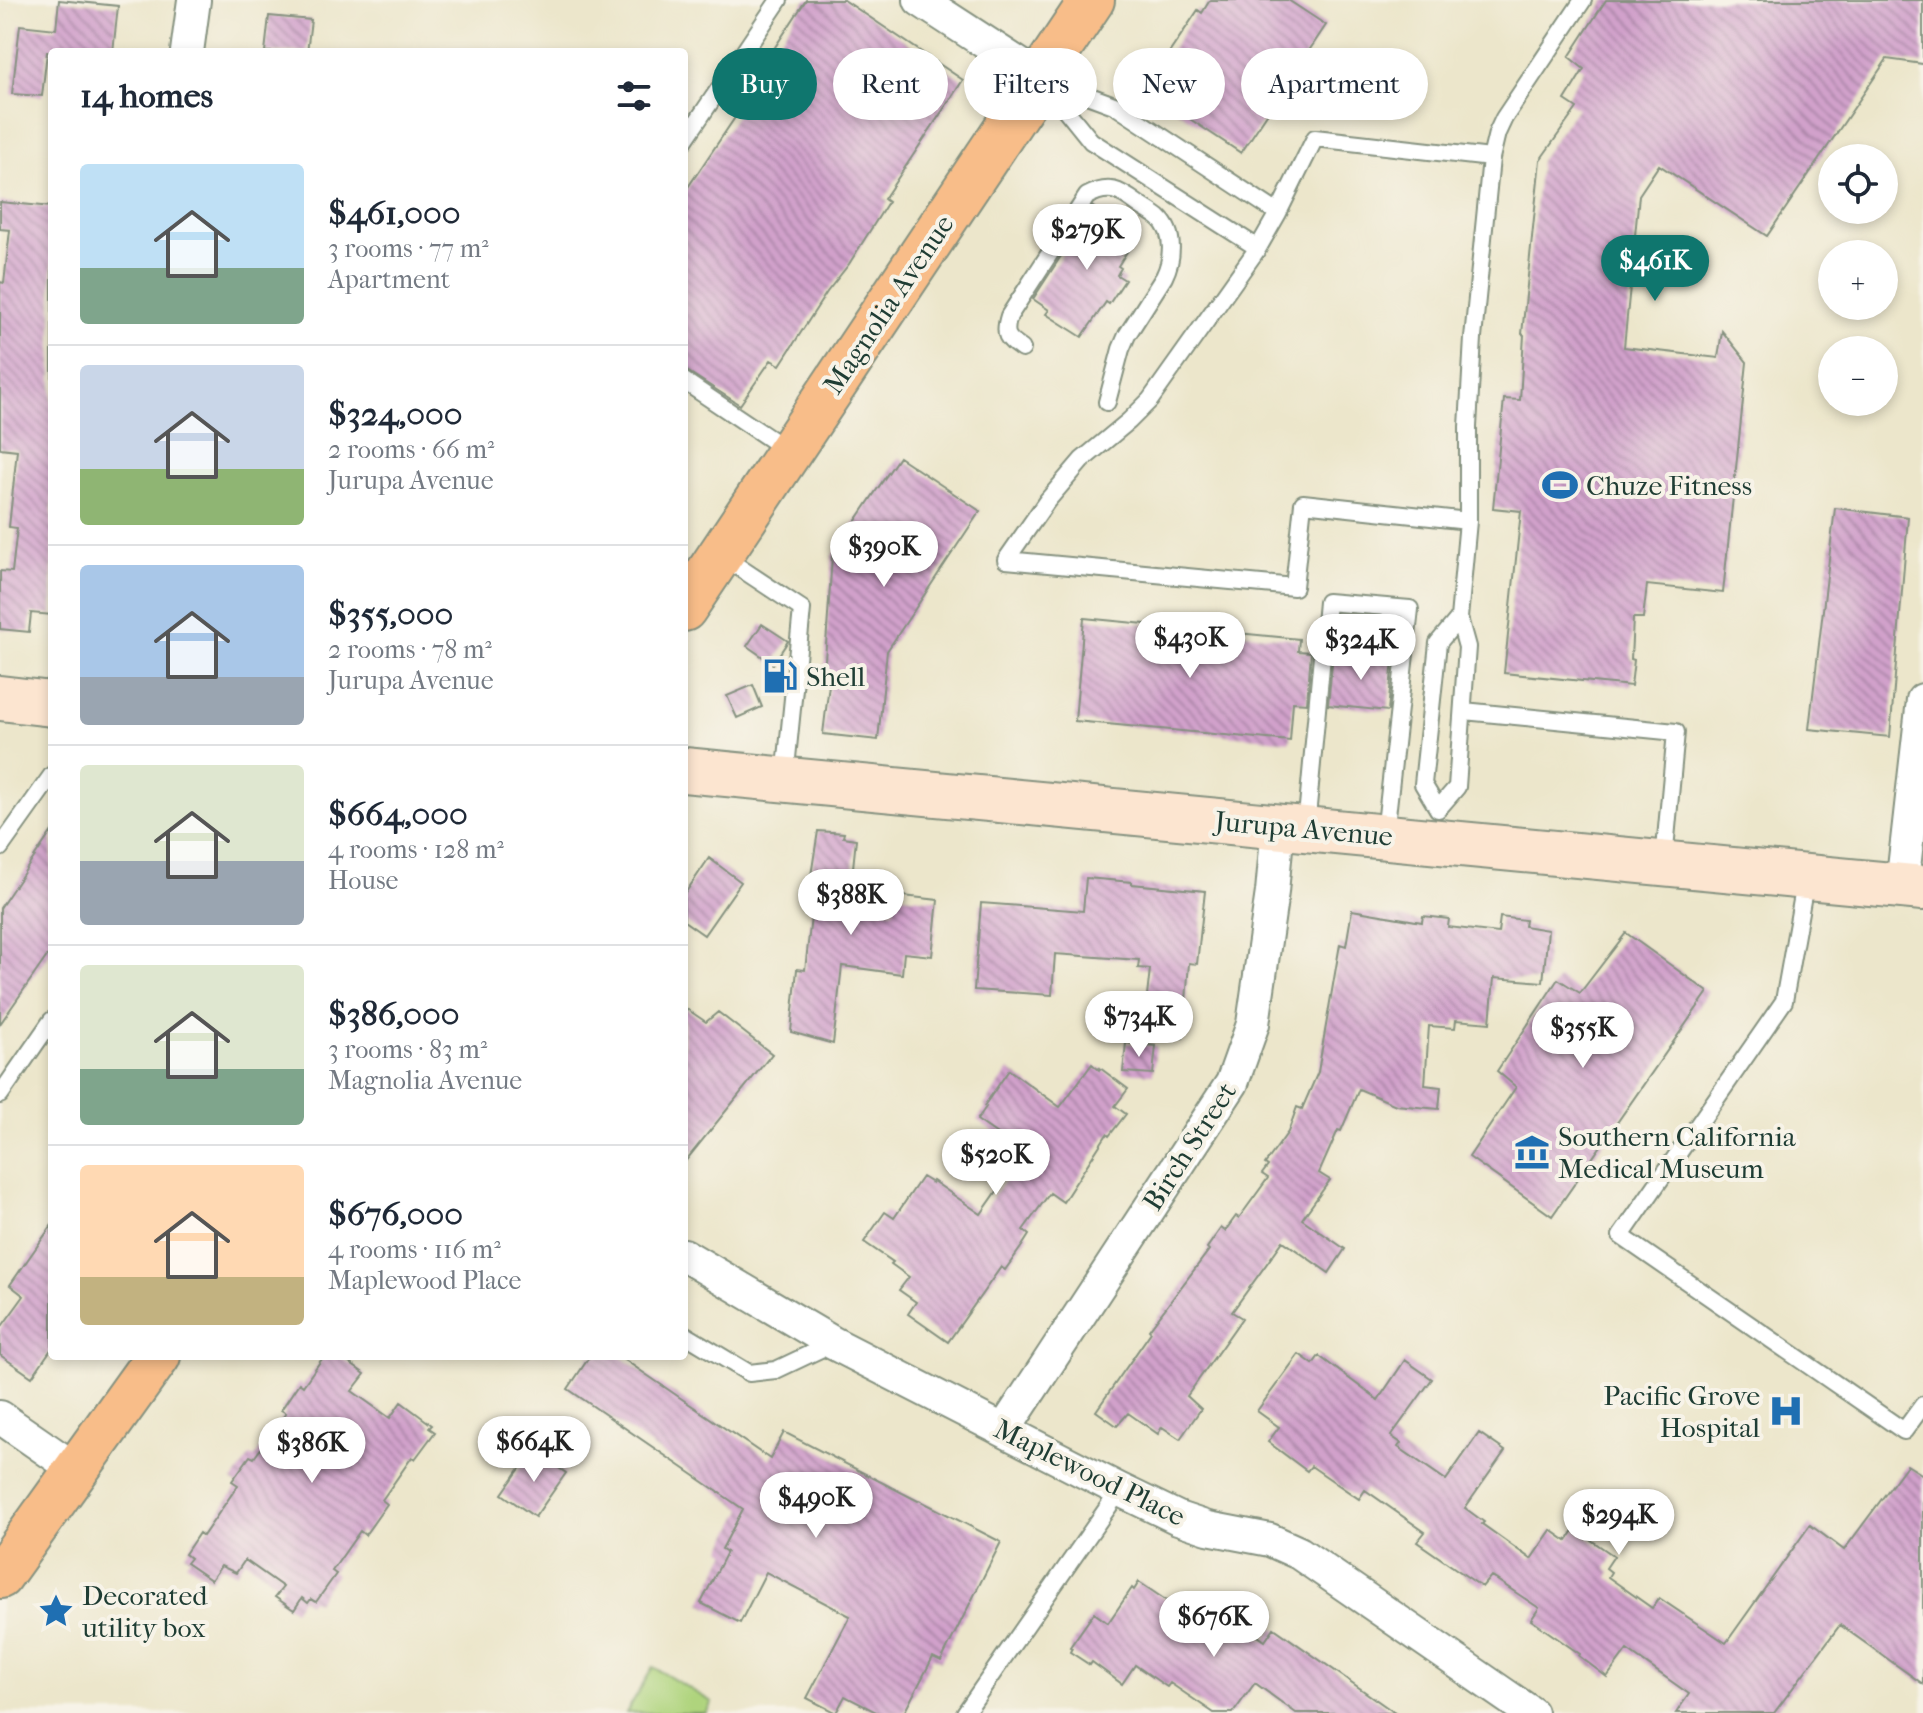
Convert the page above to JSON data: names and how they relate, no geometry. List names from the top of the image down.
{
  "streets": {
    "main road": ["Magnolia Avenue", "Jurupa Avenue"],
    "street": ["Birch Street", "Maplewood Place"]
  },
  "crossings": [
    ["Jurupa Avenue", "Birch Street"],
    ["Birch Street", "Maplewood Place"]
  ],
  "places": {
    "sports": ["Chuze Fitness"],
    "fuel station": ["Shell"],
    "museum": ["Southern California Medical Museum"],
    "hospital": ["Pacific Grove Hospital"],
    "place": ["Decorated utility box"]
  },
  "page": {
    "chip": [
      "Buy",
      "Rent",
      "Filters",
      "New",
      "Apartment"
    ],
    "heading": "14 homes",
    "map_buttons": ["+", "−"],
    "list": [
      {
        "name": "$461,000",
        "note": "3 rooms · 77 m² · Apartment"
      },
      {
        "name": "$324,000",
        "note": "2 rooms · 66 m² · Jurupa Avenue"
      },
      {
        "name": "$355,000",
        "note": "2 rooms · 78 m² · Jurupa Avenue"
      },
      {
        "name": "$664,000",
        "note": "4 rooms · 128 m² · House"
      },
      {
        "name": "$386,000",
        "note": "3 rooms · 83 m² · Magnolia Avenue"
      },
      {
        "name": "$676,000",
        "note": "4 rooms · 116 m² · Maplewood Place"
      }
    ],
    "price": [
      "$279K",
      "$461K",
      "$390K",
      "$430K",
      "$324K",
      "$388K",
      "$734K",
      "$355K",
      "$520K",
      "$664K",
      "$386K",
      "$490K",
      "$294K",
      "$676K"
    ]
  }
}
